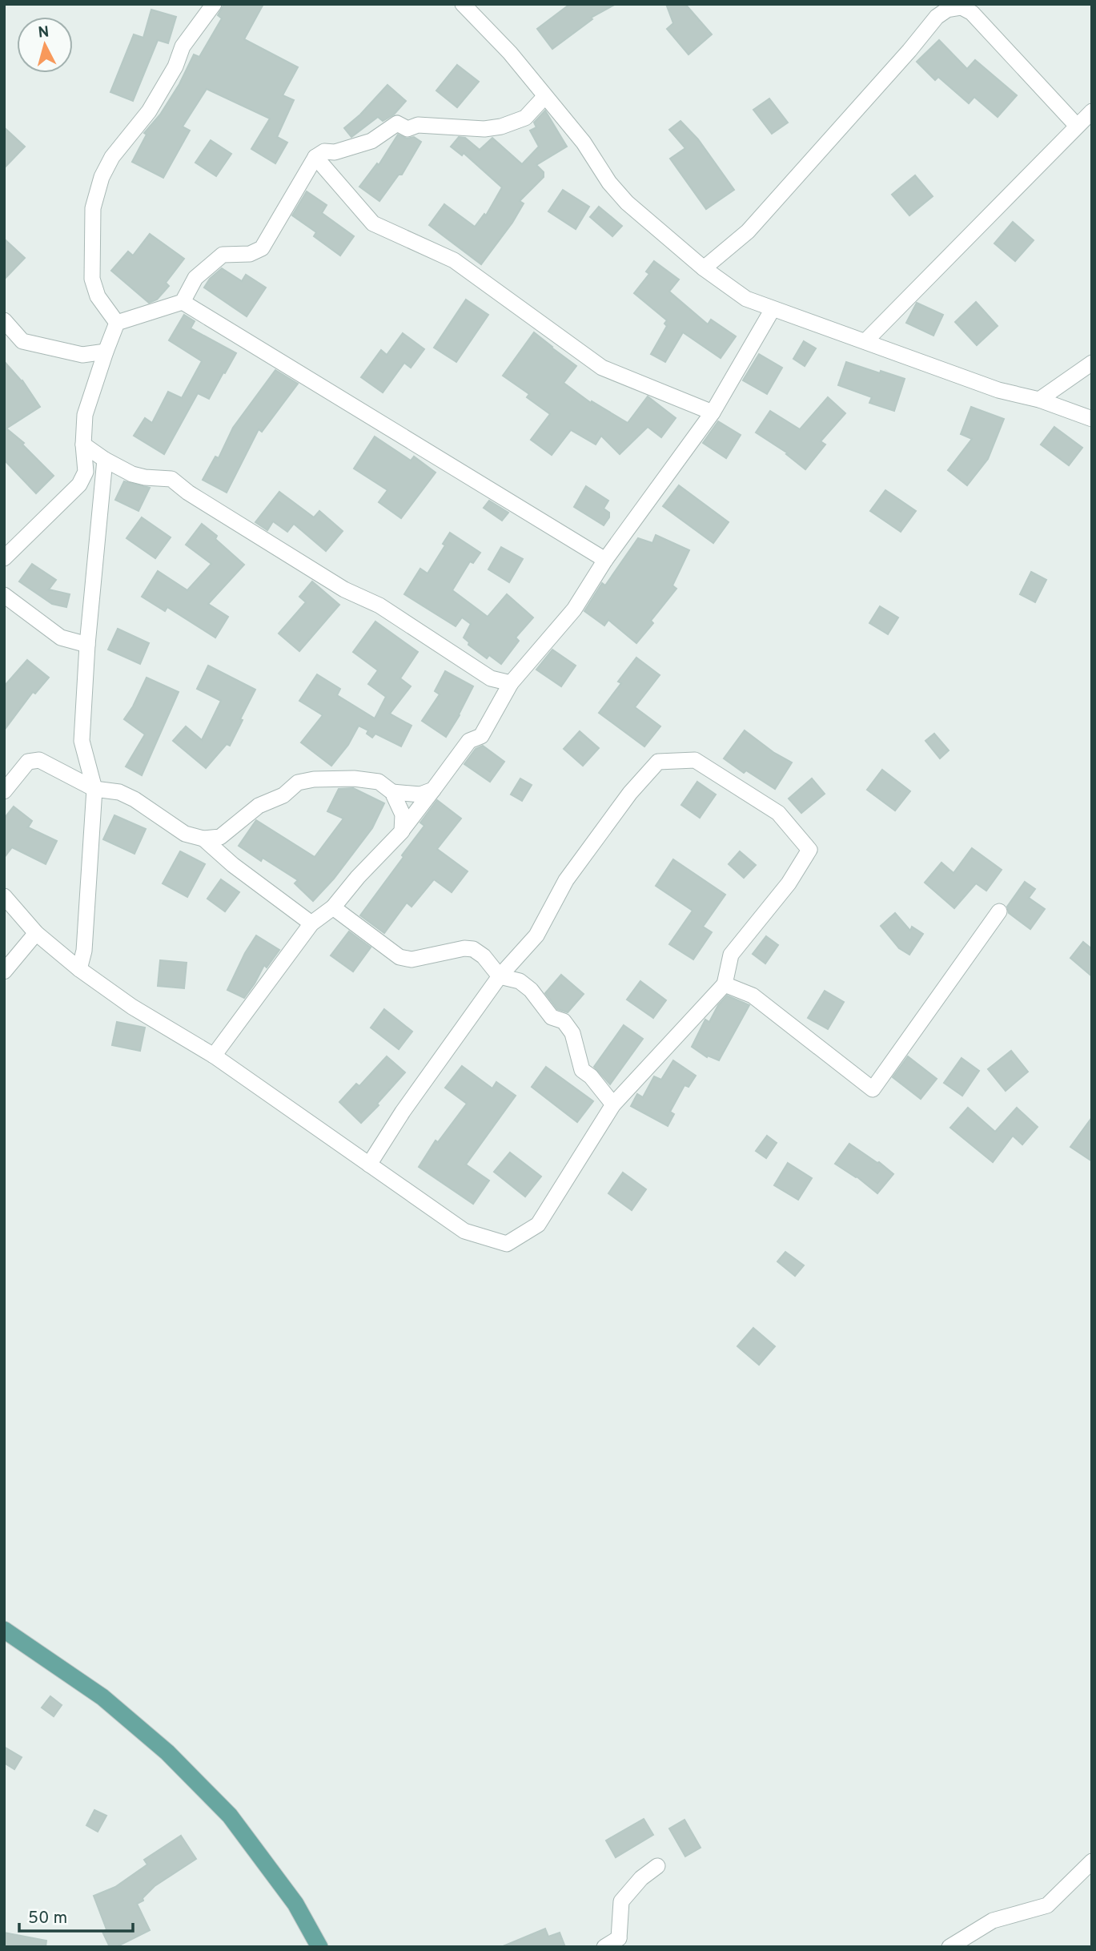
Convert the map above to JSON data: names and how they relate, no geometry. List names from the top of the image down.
{
  "scale_bar": "50 m",
  "north": "top"
}
